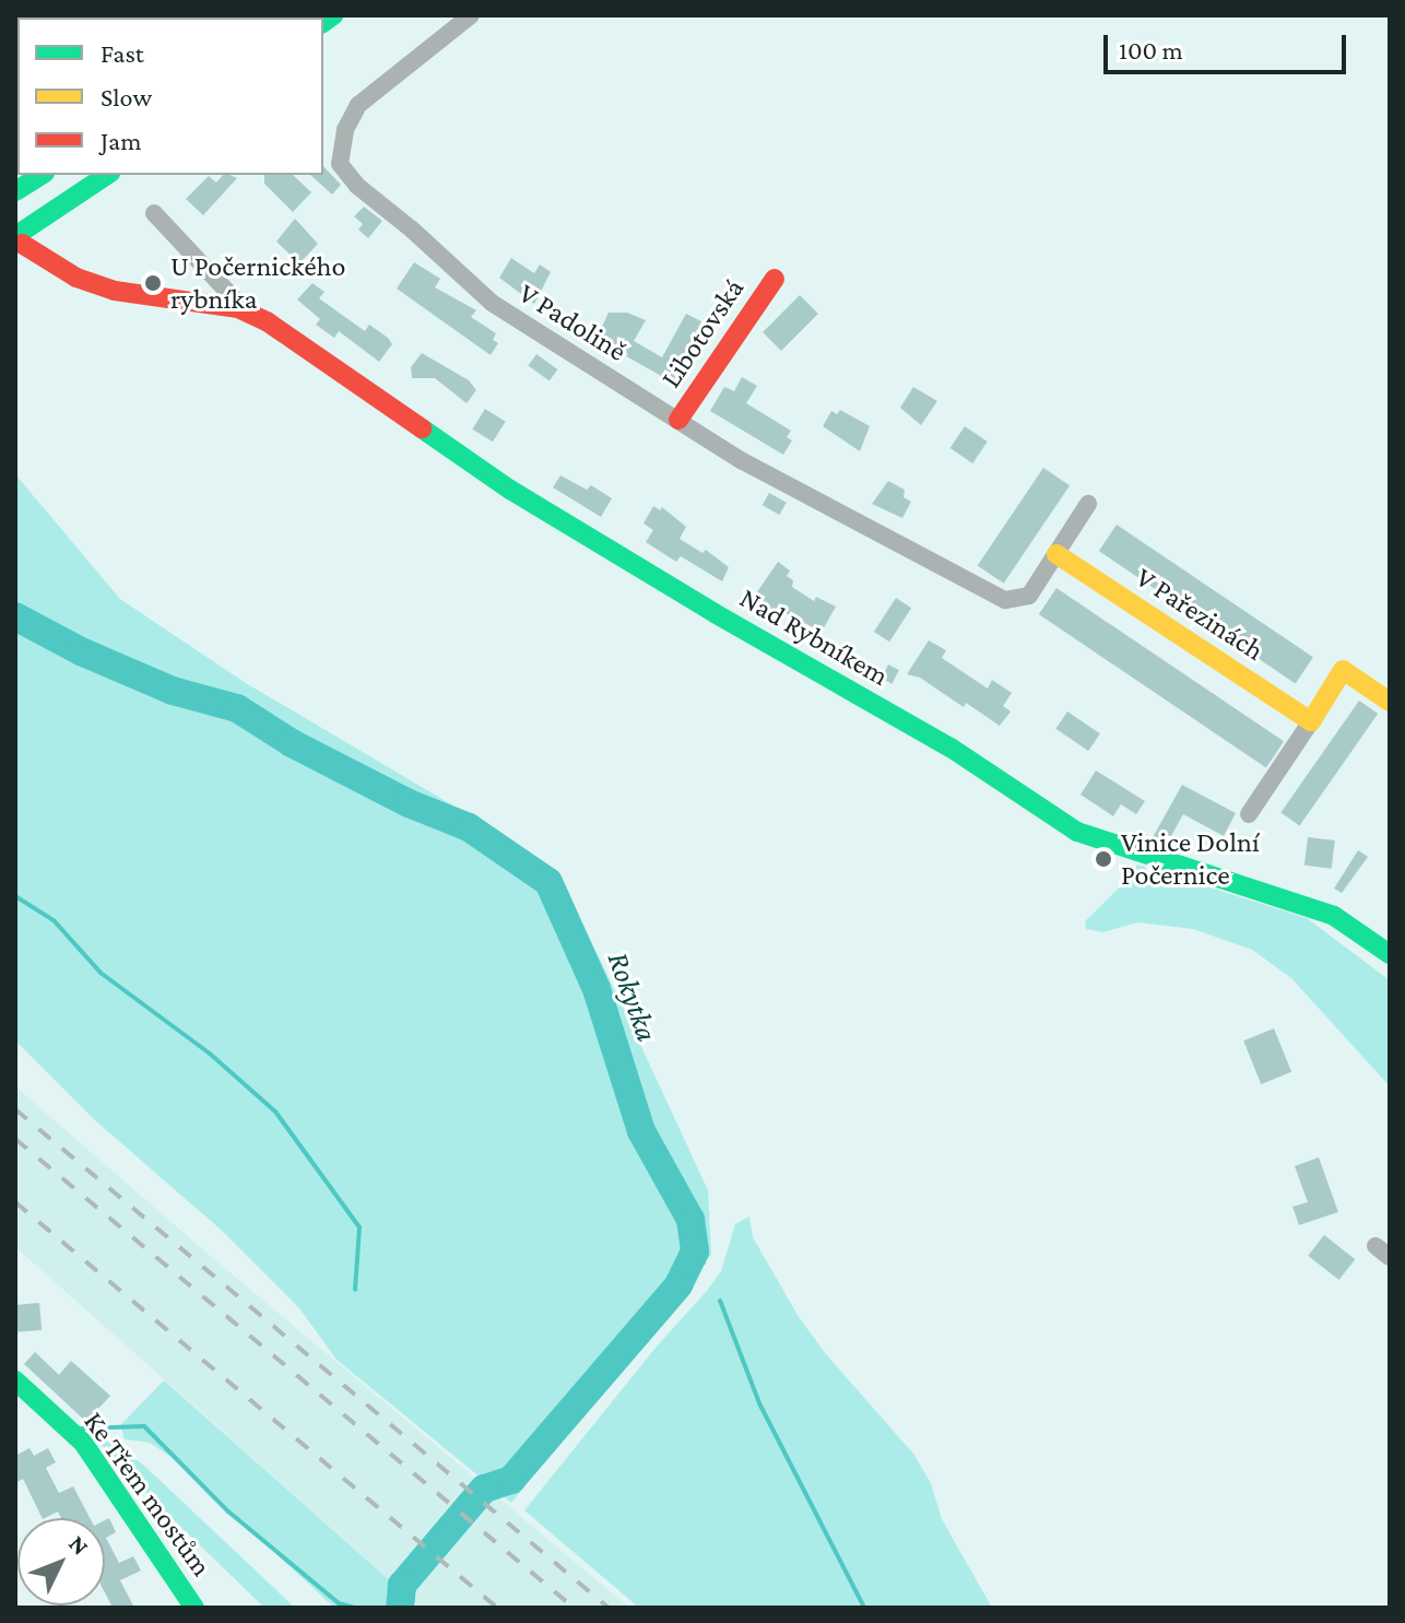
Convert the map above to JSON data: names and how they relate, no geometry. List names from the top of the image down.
{
  "streets": {
    "main road": [
      "Libotovská",
      "V Pařezinách",
      "Nad Rybníkem",
      "Ke Třem mostům"
    ],
    "street": ["V Padolině"]
  },
  "crossings": [
    ["V Padolině", "Libotovská"],
    ["V Padolině", "V Pařezinách"]
  ],
  "water": ["Rokytka"],
  "places": ["U Počernického rybníka", "Vinice Dolní Počernice"],
  "legend": ["Fast", "Slow", "Jam"],
  "scale_bar": "100 m",
  "north": "top right"
}
